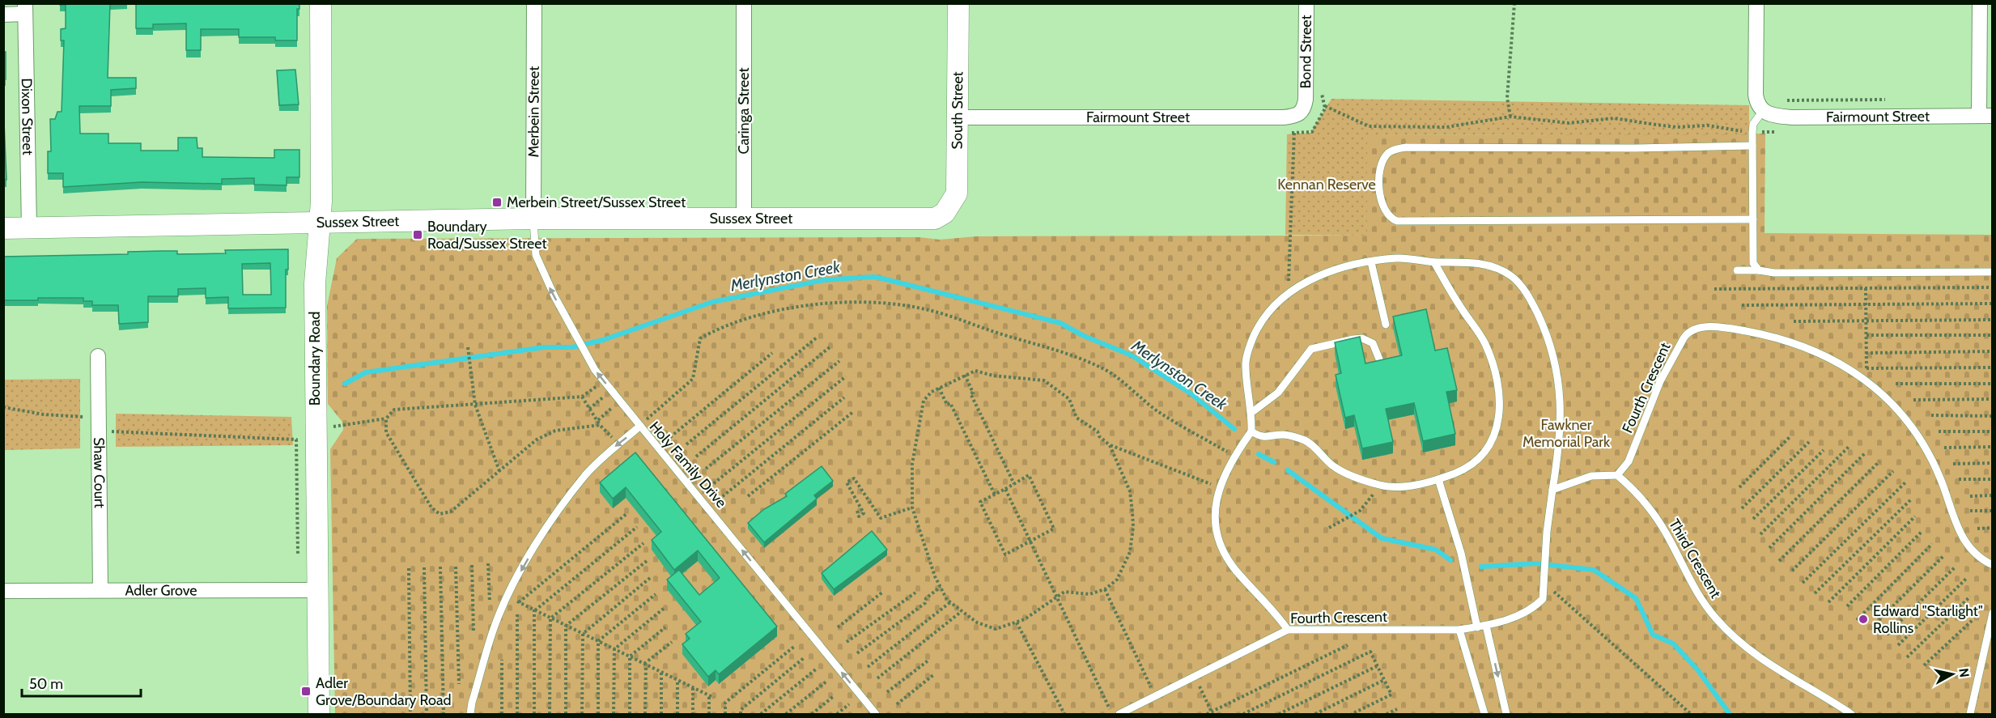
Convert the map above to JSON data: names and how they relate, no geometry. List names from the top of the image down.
{
  "streets": {
    "street": [
      "Bond Street",
      "South Street",
      "Merbein Street",
      "Caringa Street",
      "Dixon Street",
      "Fairmount Street",
      "Sussex Street",
      "Boundary Road",
      "Shaw Court",
      "Adler Grove"
    ],
    "lane": ["Fourth Crescent", "Holy Family Drive", "Third Crescent"]
  },
  "crossings": [
    ["Bond Street", "Fairmount Street"],
    ["South Street", "Fairmount Street"],
    ["South Street", "Sussex Street"],
    ["Merbein Street", "Sussex Street"],
    ["Caringa Street", "Sussex Street"],
    ["Dixon Street", "Sussex Street"],
    ["Sussex Street", "Boundary Road"],
    ["Boundary Road", "Adler Grove"],
    ["Fourth Crescent", "Third Crescent"],
    ["Shaw Court", "Adler Grove"]
  ],
  "water": ["Merlynston Creek"],
  "parks": ["Kennan Reserve", "Fawkner Memorial Park"],
  "places": {
    "transit": ["Merbein Street/Sussex Street", "Boundary Road/Sussex Street", "Adler Grove/Boundary Road"],
    "other": ["Edward \"Starlight\" Rollins"]
  },
  "scale_bar": "50 m",
  "north": "right"
}
